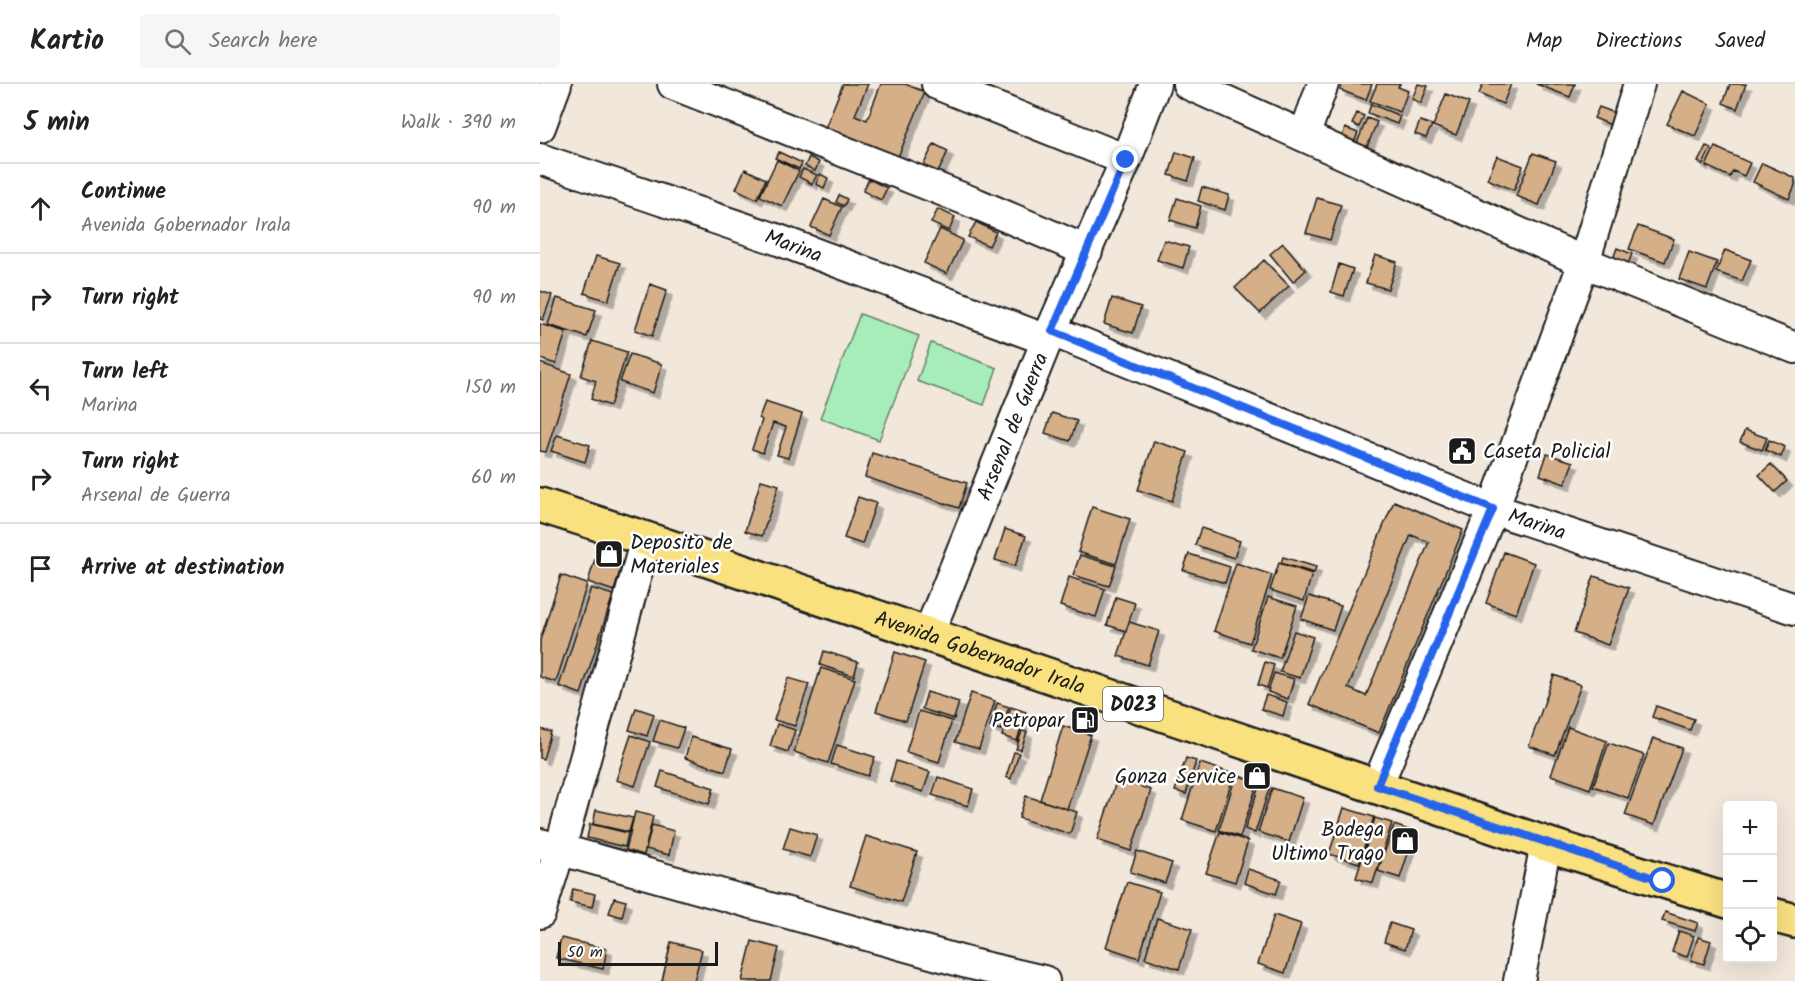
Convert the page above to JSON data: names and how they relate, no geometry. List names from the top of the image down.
{
  "streets": {
    "main road": ["Avenida Gobernador Irala", "D023"],
    "street": ["Marina", "Arsenal de Guerra"]
  },
  "crossings": [
    ["Marina", "Arsenal de Guerra"],
    ["Arsenal de Guerra", "Avenida Gobernador Irala"]
  ],
  "places": {
    "public building": ["Caseta Policial"],
    "shop": ["Deposito de Materiales", "Gonza Service", "Bodega Ultimo Trago"],
    "fuel station": ["Petropar"]
  },
  "scale_bar": "50 m",
  "page": {
    "header": "Kartio",
    "search": "Search here",
    "nav": ["Map", "Directions", "Saved"],
    "heading": ["5 min", "Walk · 390 m"],
    "list": [
      ["Continue", "Avenida Gobernador Irala", "90 m"],
      ["Turn right", "90 m"],
      ["Turn left", "Marina", "150 m"],
      ["Turn right", "Arsenal de Guerra", "60 m"],
      "Arrive at destination"
    ],
    "map_buttons": ["+", "−"],
    "scale": "50 m"
  }
}
